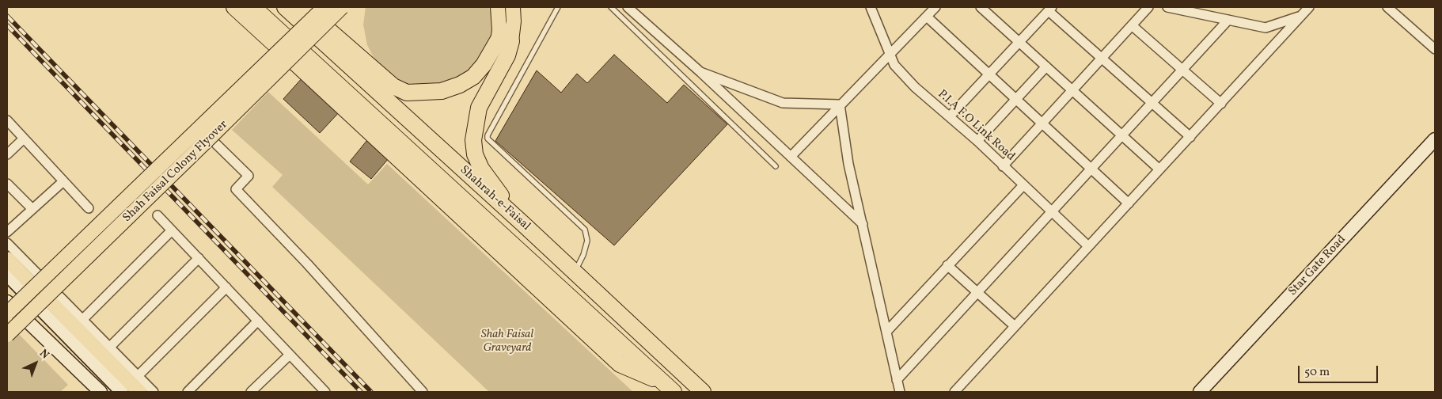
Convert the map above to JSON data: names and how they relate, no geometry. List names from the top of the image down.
{
  "streets": {
    "highway": ["Shahrah-e-Faisal"],
    "main road": ["Shah Faisal Colony Flyover"],
    "street": ["P.I.A F.O Link Road", "Star Gate Road"]
  },
  "parks": ["Shah Faisal Graveyard"],
  "scale_bar": "50 m",
  "north": "top right"
}
